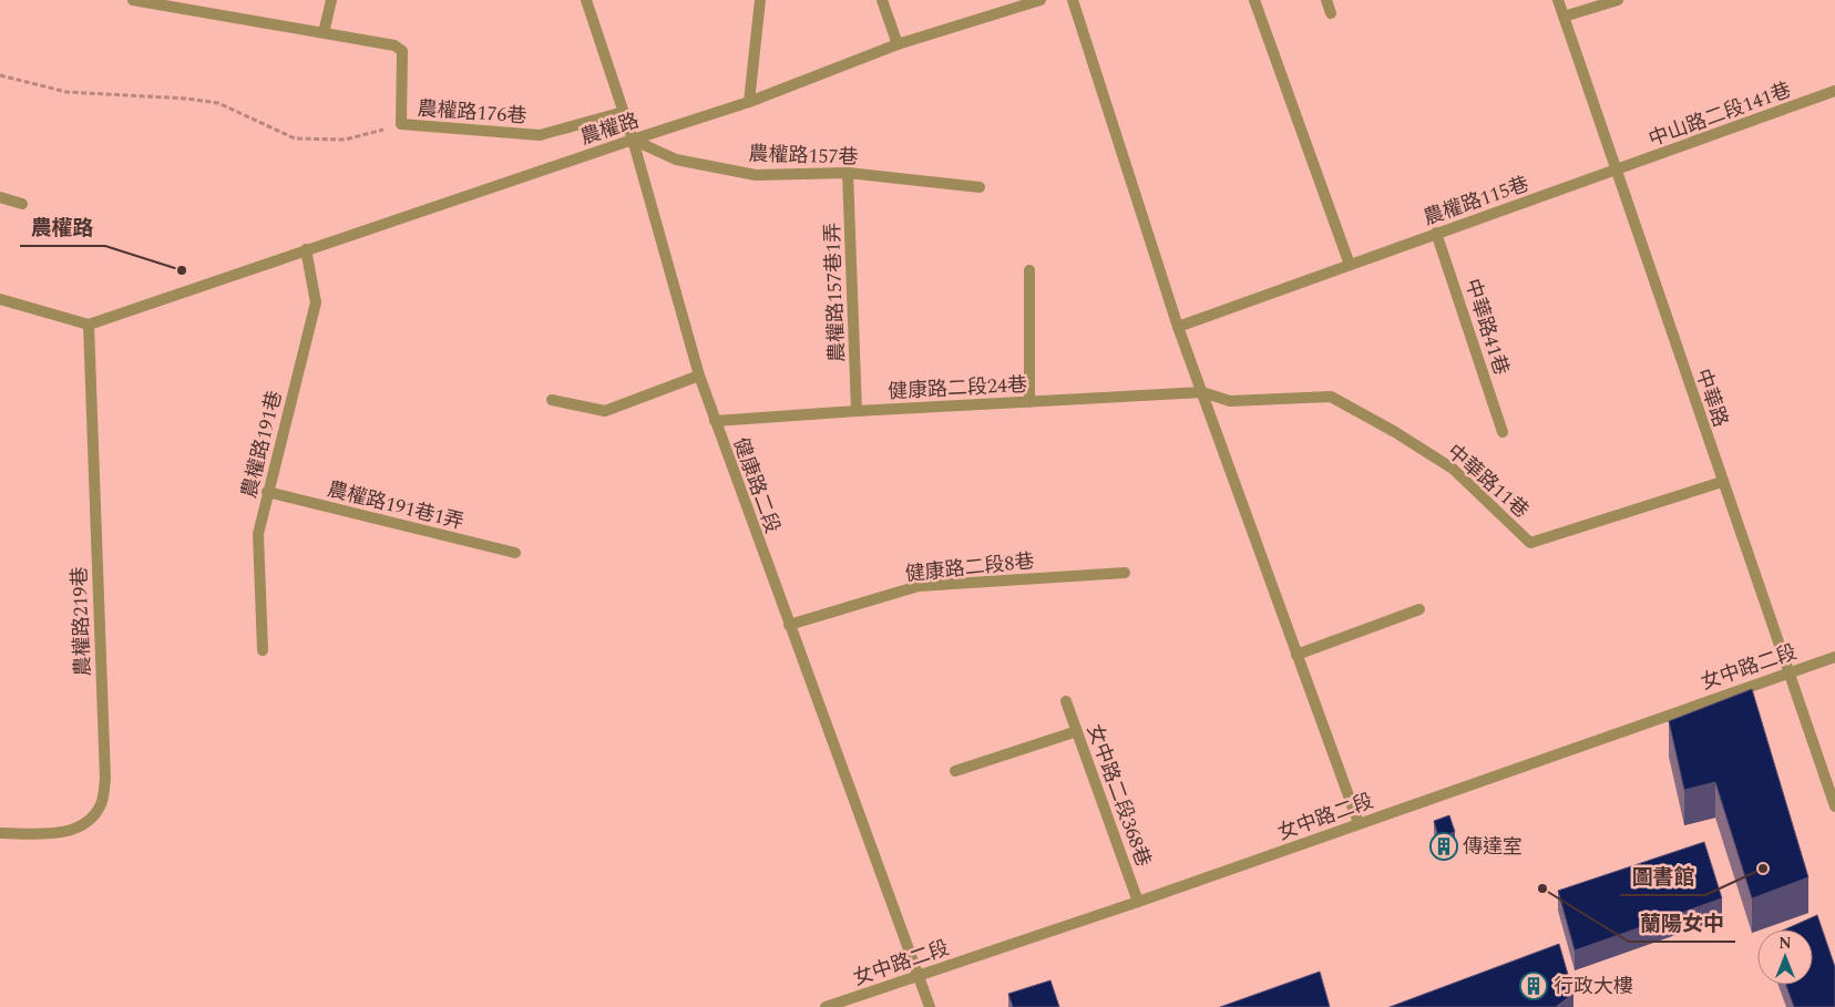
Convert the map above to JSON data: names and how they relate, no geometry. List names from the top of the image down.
{
  "streets": {
    "street": [
      "農權路176巷",
      "中山路二段141巷",
      "農權路",
      "農權路157巷",
      "農權路115巷",
      "農權路157巷1弄",
      "中華路41巷",
      "健康路二段24巷",
      "中華路",
      "農權路191巷",
      "中華路11巷",
      "健康路二段",
      "農權路191巷1弄",
      "健康路二段8巷",
      "農權路219巷",
      "女中路二段",
      "女中路二段368巷"
    ]
  },
  "crossings": [
    ["農權路176巷", "健康路二段"],
    ["中山路二段141巷", "農權路115巷"],
    ["中山路二段141巷", "中華路"],
    ["農權路", "農權路157巷"],
    ["農權路", "農權路191巷"],
    ["農權路", "健康路二段"],
    ["農權路", "農權路219巷"],
    ["農權路157巷", "農權路157巷1弄"],
    ["農權路157巷", "健康路二段"],
    ["農權路115巷", "中華路41巷"],
    ["農權路115巷", "中華路"],
    ["農權路157巷1弄", "健康路二段24巷"],
    ["健康路二段24巷", "中華路11巷"],
    ["健康路二段24巷", "健康路二段"],
    ["中華路", "中華路11巷"],
    ["中華路", "女中路二段"],
    ["農權路191巷", "農權路191巷1弄"],
    ["健康路二段", "健康路二段8巷"],
    ["健康路二段", "女中路二段"],
    ["女中路二段", "女中路二段368巷"]
  ],
  "places": {
    "other": ["農權路", "圖書館", "蘭陽女中"],
    "building": ["傳達室", "行政大樓"]
  },
  "north": "top"
}
